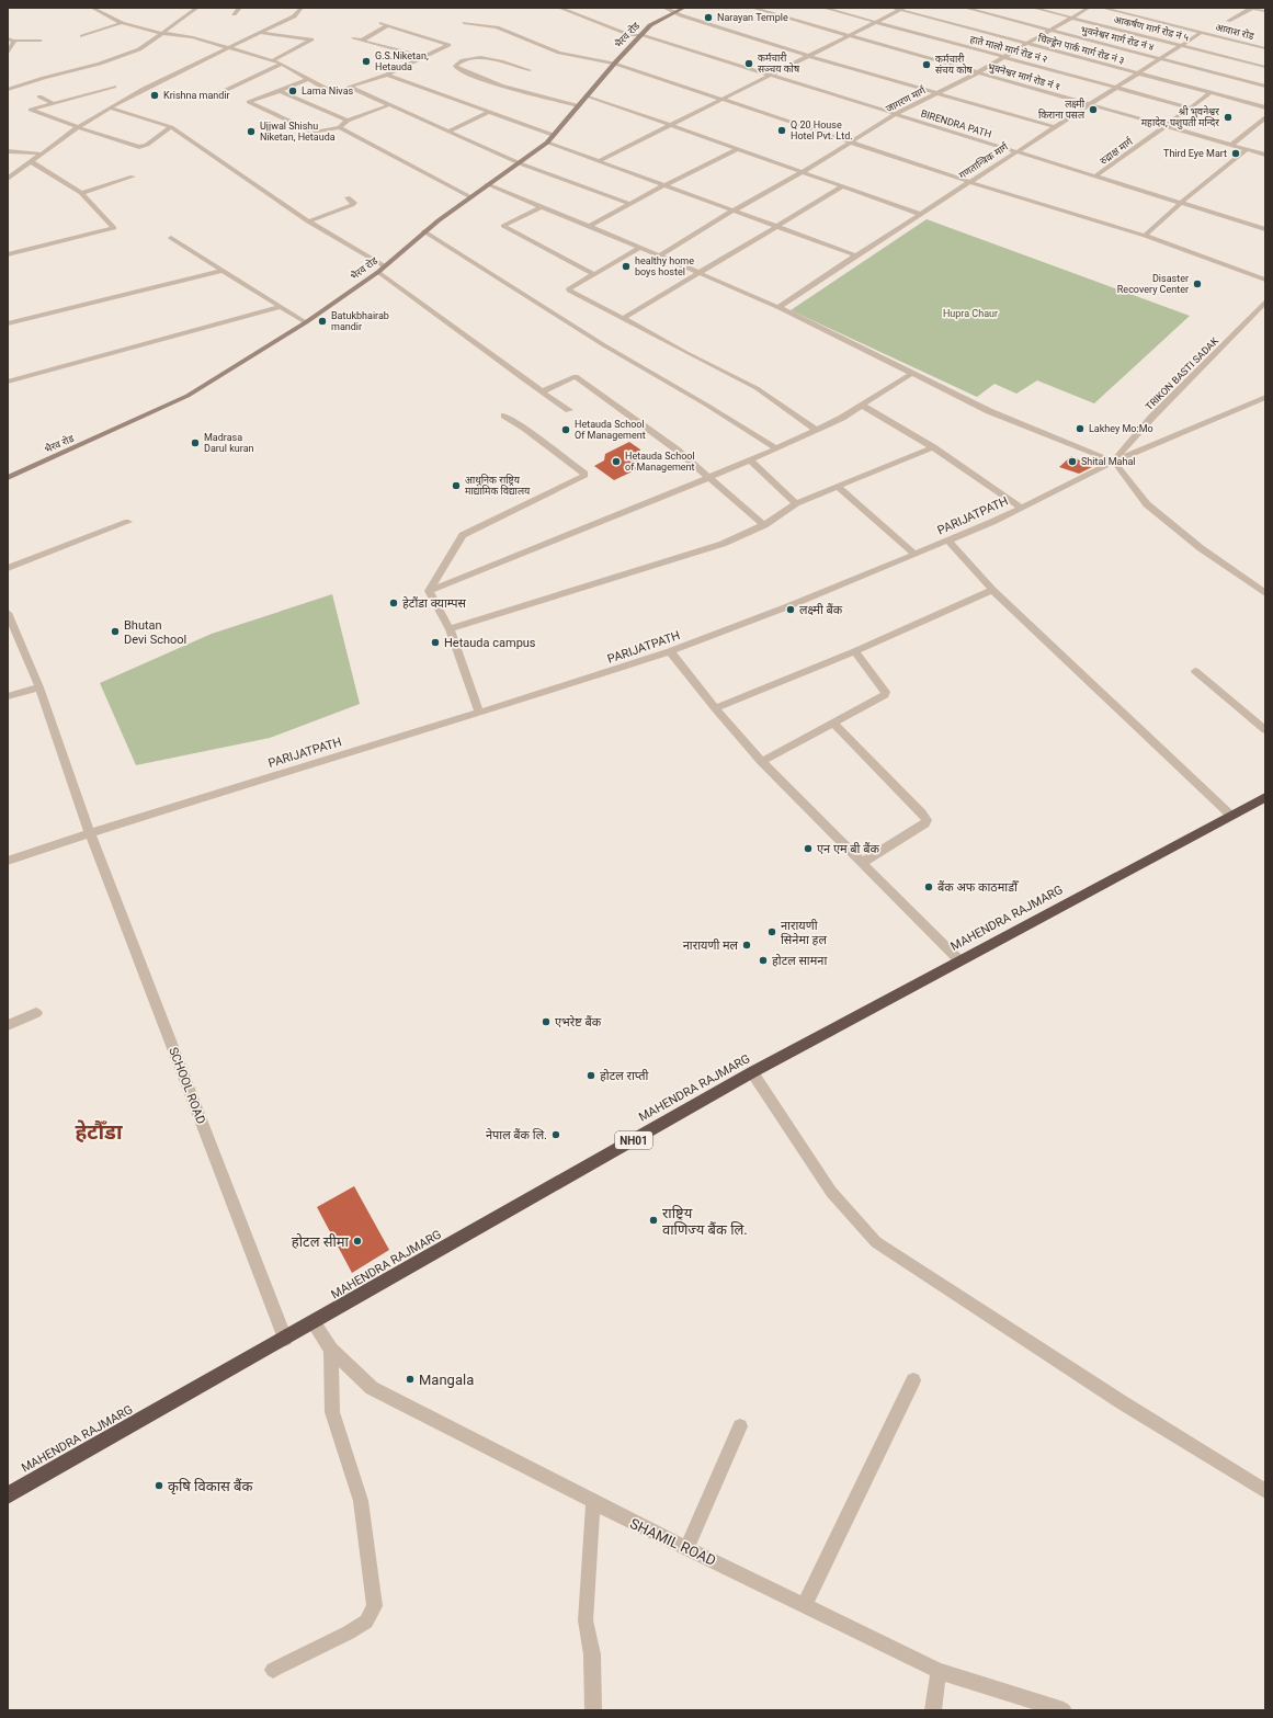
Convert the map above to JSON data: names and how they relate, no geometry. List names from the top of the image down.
{
  "streets": {
    "highway": ["MAHENDRA RAJMARG", "NH01"],
    "main road": ["भैरव रोड"],
    "street": [
      "आकर्षण मार्ग रोड नं ५",
      "आवाश रोड",
      "भुवनेश्वर मार्ग रोड नं ४",
      "हाते मालो मार्ग रोड नं २",
      "चिल्ड्रेन पार्क मार्ग रोड नं ३",
      "भुवनेश्वर मार्ग रोड नं १",
      "जागरण मार्ग",
      "BIRENDRA PATH",
      "रुद्राक्ष मार्ग",
      "गणतान्त्रिक मार्ग",
      "TRIKON BASTI SADAK",
      "PARIJATPATH",
      "SCHOOL ROAD",
      "SHAMIL ROAD"
    ]
  },
  "crossings": [
    ["आकर्षण मार्ग रोड नं ५", "जागरण मार्ग"],
    ["आकर्षण मार्ग रोड नं ५", "गणतान्त्रिक मार्ग"],
    ["आवाश रोड", "गणतान्त्रिक मार्ग"],
    ["भैरव रोड", "BIRENDRA PATH"],
    ["भुवनेश्वर मार्ग रोड नं ४", "जागरण मार्ग"],
    ["भुवनेश्वर मार्ग रोड नं ४", "गणतान्त्रिक मार्ग"],
    ["हाते मालो मार्ग रोड नं २", "जागरण मार्ग"],
    ["हाते मालो मार्ग रोड नं २", "रुद्राक्ष मार्ग"],
    ["हाते मालो मार्ग रोड नं २", "गणतान्त्रिक मार्ग"],
    ["चिल्ड्रेन पार्क मार्ग रोड नं ३", "जागरण मार्ग"],
    ["चिल्ड्रेन पार्क मार्ग रोड नं ३", "रुद्राक्ष मार्ग"],
    ["चिल्ड्रेन पार्क मार्ग रोड नं ३", "गणतान्त्रिक मार्ग"],
    ["भुवनेश्वर मार्ग रोड नं १", "जागरण मार्ग"],
    ["भुवनेश्वर मार्ग रोड नं १", "रुद्राक्ष मार्ग"],
    ["भुवनेश्वर मार्ग रोड नं १", "गणतान्त्रिक मार्ग"],
    ["जागरण मार्ग", "BIRENDRA PATH"],
    ["BIRENDRA PATH", "रुद्राक्ष मार्ग"],
    ["BIRENDRA PATH", "गणतान्त्रिक मार्ग"],
    ["TRIKON BASTI SADAK", "PARIJATPATH"],
    ["PARIJATPATH", "SCHOOL ROAD"],
    ["MAHENDRA RAJMARG", "SCHOOL ROAD"],
    ["MAHENDRA RAJMARG", "SHAMIL ROAD"]
  ],
  "districts": ["हेटौँडा"],
  "parks": ["Hupra Chaur"],
  "places": [
    "Narayan Temple",
    "G.S.Niketan, Hetauda",
    "कर्मचारी सञ्चय कोष",
    "कर्मचारी संचय कोष",
    "Lama Nivas",
    "Krishna mandir",
    "लक्ष्मी किराना पसल",
    "श्री भुवनेश्वर महादेव, पशुपती मन्दिर",
    "Q 20 House Hotel Pvt. Ltd.",
    "Ujjwal Shishu Niketan, Hetauda",
    "Third Eye Mart",
    "healthy home boys hostel",
    "Disaster Recovery Center",
    "Batukbhairab mandir",
    "Lakhey Mo:Mo",
    "Hetauda School Of Management",
    "Madrasa Darul kuran",
    "Hetauda School of Management",
    "Shital Mahal",
    "आधुनिक राष्ट्रिय माद्यामिक विद्यालय",
    "हेटौंडा क्याम्पस",
    "लक्ष्मी बैंक",
    "Bhutan Devi School",
    "Hetauda campus",
    "एन एम बी बैंक",
    "बैंक अफ काठमाडौँ",
    "नारायणी सिनेमा हल",
    "नारायणी मल",
    "होटल सामना",
    "एभरेष्ट बैंक",
    "होटल राप्ती",
    "नेपाल बैंक लि.",
    "राष्ट्रिय वाणिज्य बैंक लि.",
    "होटल सीमा",
    "Mangala",
    "कृषि विकास बैंक"
  ]
}
